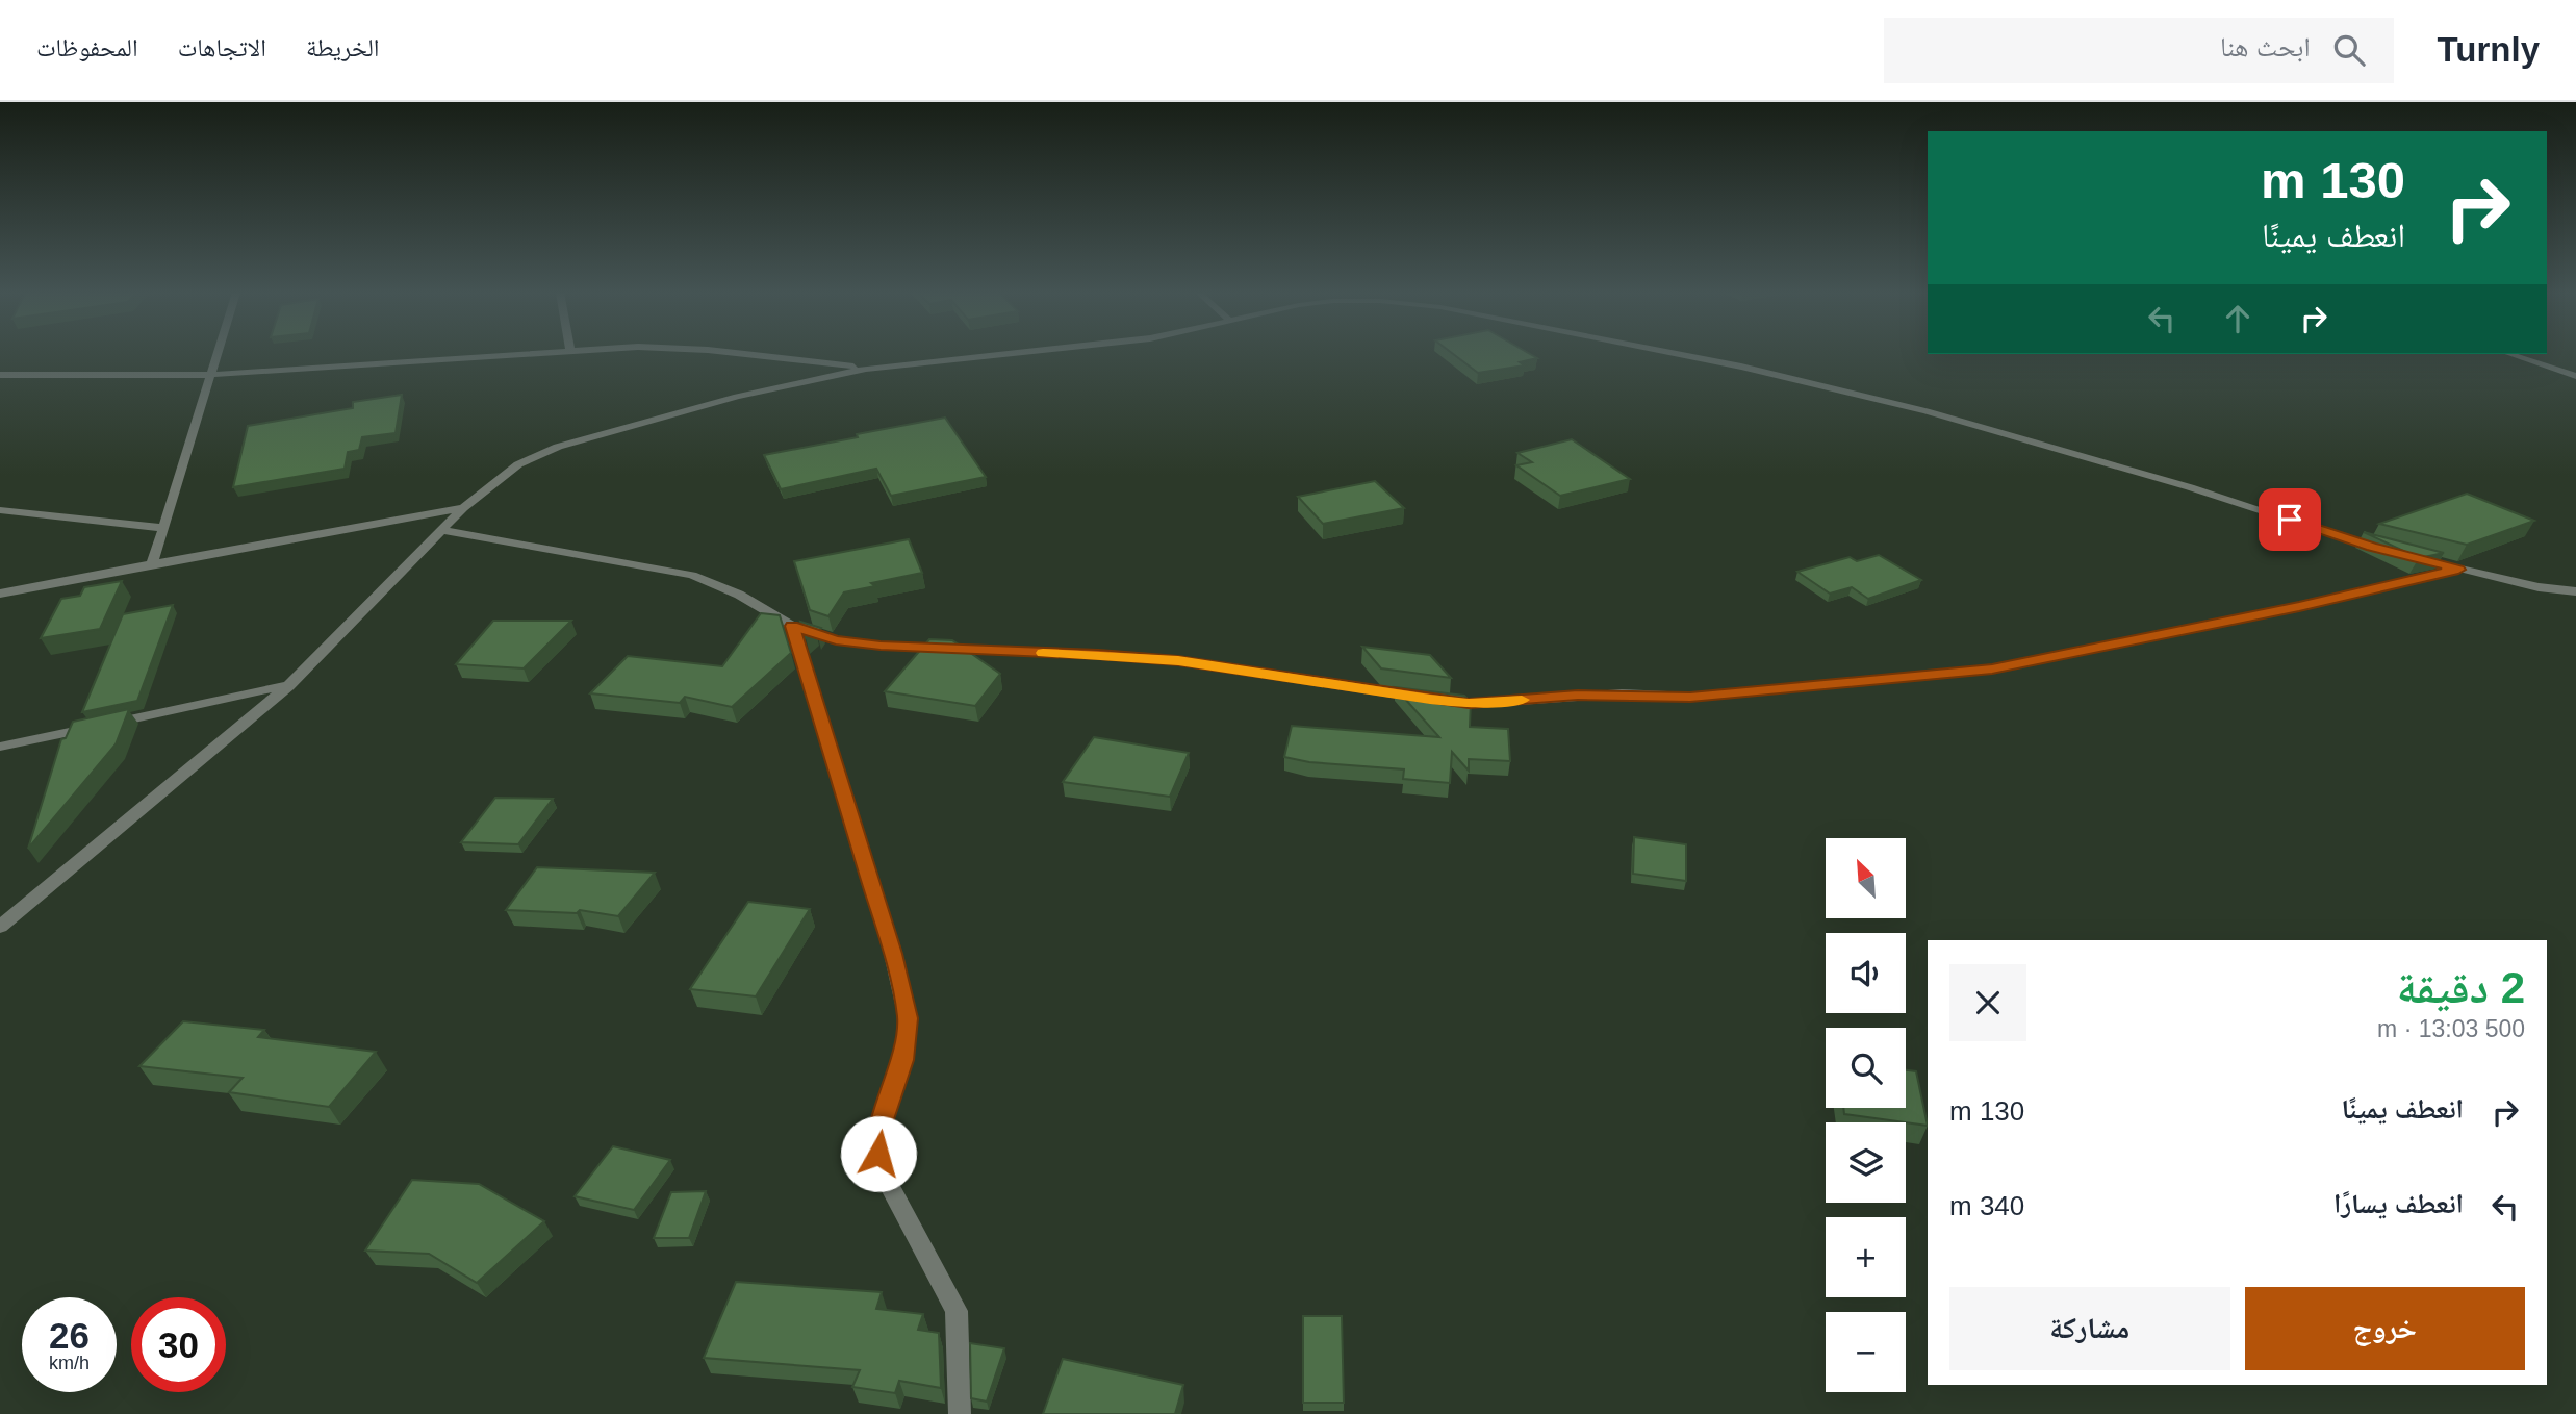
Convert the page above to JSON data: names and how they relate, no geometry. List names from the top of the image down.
{
  "north": "top left",
  "page": {
    "header": "Turnly",
    "search": "ابحث هنا",
    "nav": ["الخريطة", "الاتجاهات", "المحفوظات"],
    "turn": ["130 m", "انعطف يمينًا"],
    "map_buttons": ["+", "−"],
    "heading": ["2 دقيقة", "500 m · 13:03"],
    "list": [
      {
        "name": "انعطف يمينًا",
        "value": "130 m"
      },
      {
        "name": "انعطف يسارًا",
        "value": "340 m"
      }
    ],
    "buttons": ["خروج", "مشاركة"],
    "speed": "26 km/h",
    "limit": "30"
  }
}
